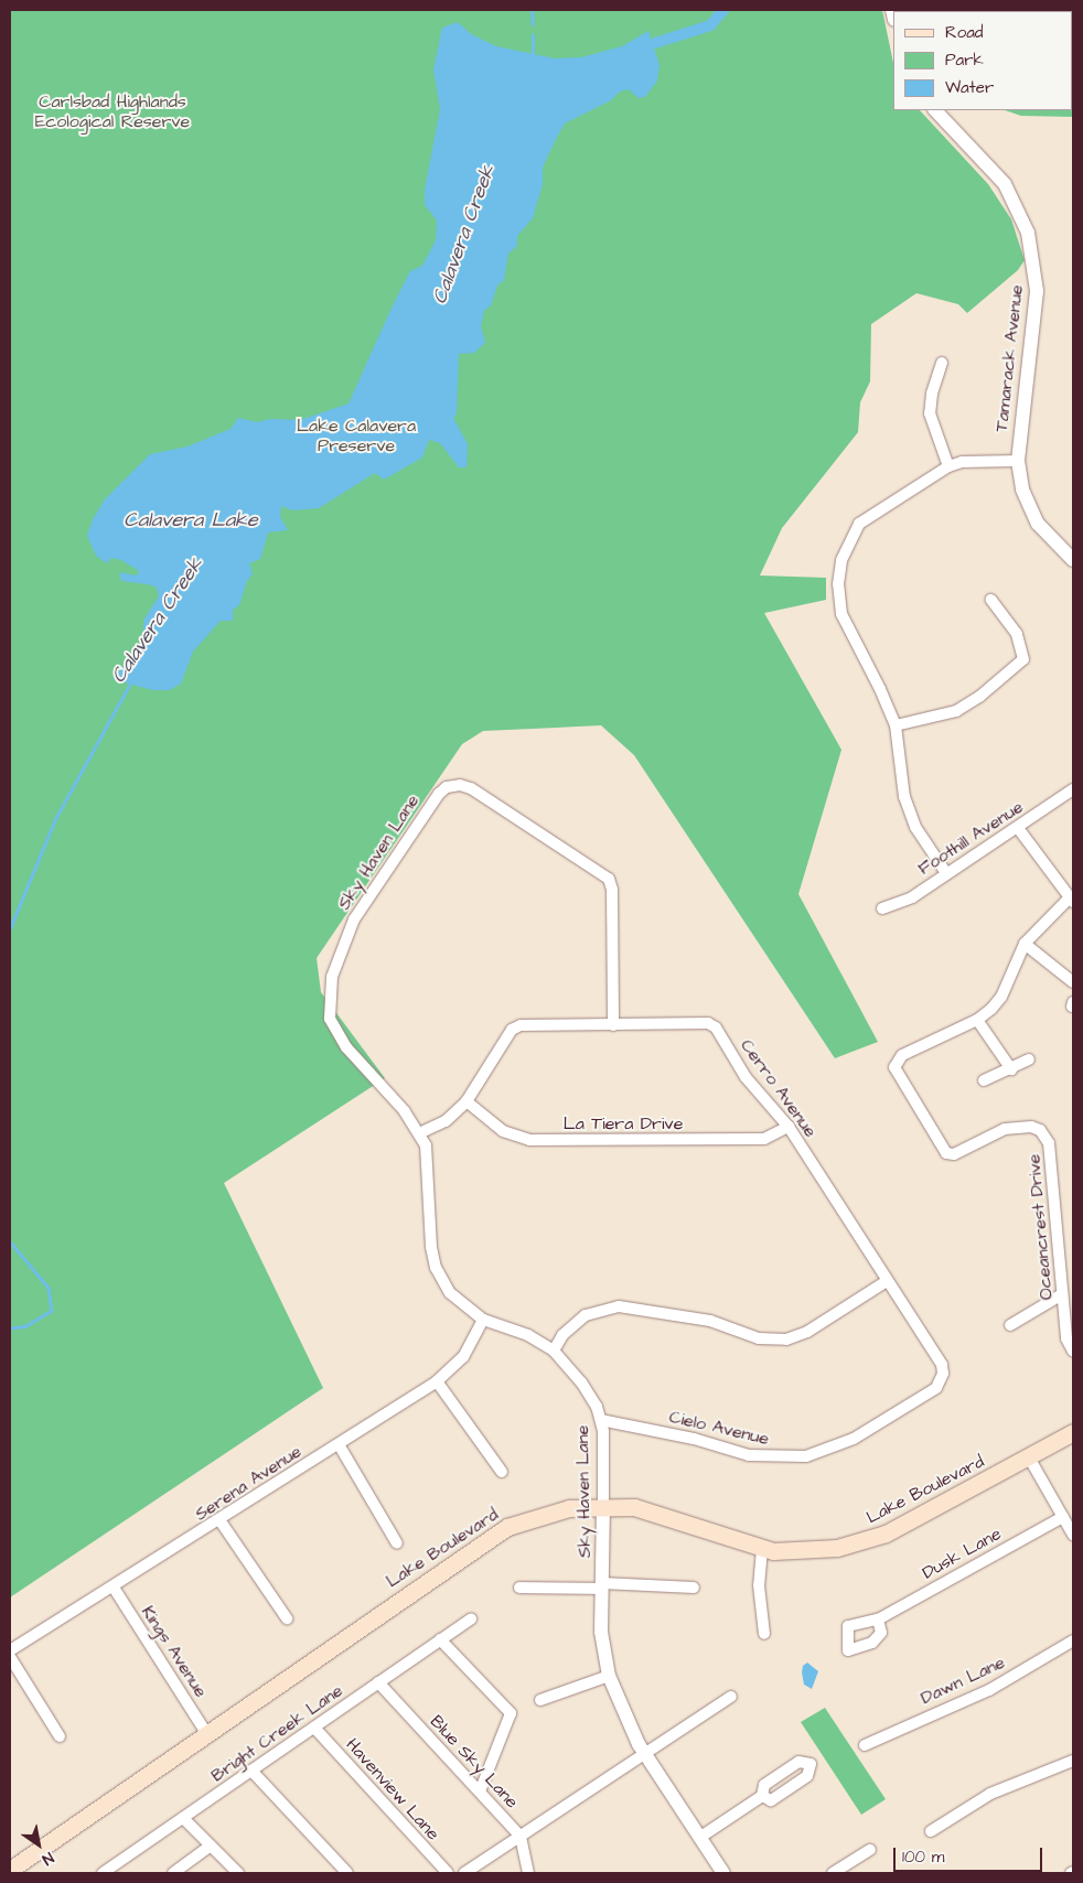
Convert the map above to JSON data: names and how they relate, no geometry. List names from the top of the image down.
{
  "streets": {
    "main road": ["Lake Boulevard"],
    "street": [
      "Tamarack Avenue",
      "Foothill Avenue",
      "Sky Haven Lane",
      "Cerro Avenue",
      "La Tiera Drive",
      "Oceancrest Drive",
      "Cielo Avenue",
      "Serena Avenue",
      "Dusk Lane",
      "Kings Avenue",
      "Dawn Lane",
      "Bright Creek Lane",
      "Blue Sky Lane",
      "Havenview Lane"
    ]
  },
  "crossings": [
    ["Sky Haven Lane", "Cerro Avenue"],
    ["Sky Haven Lane", "Cielo Avenue"],
    ["Sky Haven Lane", "Serena Avenue"],
    ["Sky Haven Lane", "Lake Boulevard"],
    ["Cerro Avenue", "La Tiera Drive"],
    ["Cerro Avenue", "Cielo Avenue"],
    ["Serena Avenue", "Kings Avenue"],
    ["Lake Boulevard", "Kings Avenue"],
    ["Bright Creek Lane", "Blue Sky Lane"],
    ["Bright Creek Lane", "Havenview Lane"]
  ],
  "water": ["Calavera Creek", "Calavera Lake"],
  "parks": ["Carlsbad Highlands Ecological Reserve", "Lake Calavera Preserve"],
  "legend": ["Road", "Park", "Water"],
  "scale_bar": "100 m",
  "north": "bottom right"
}
